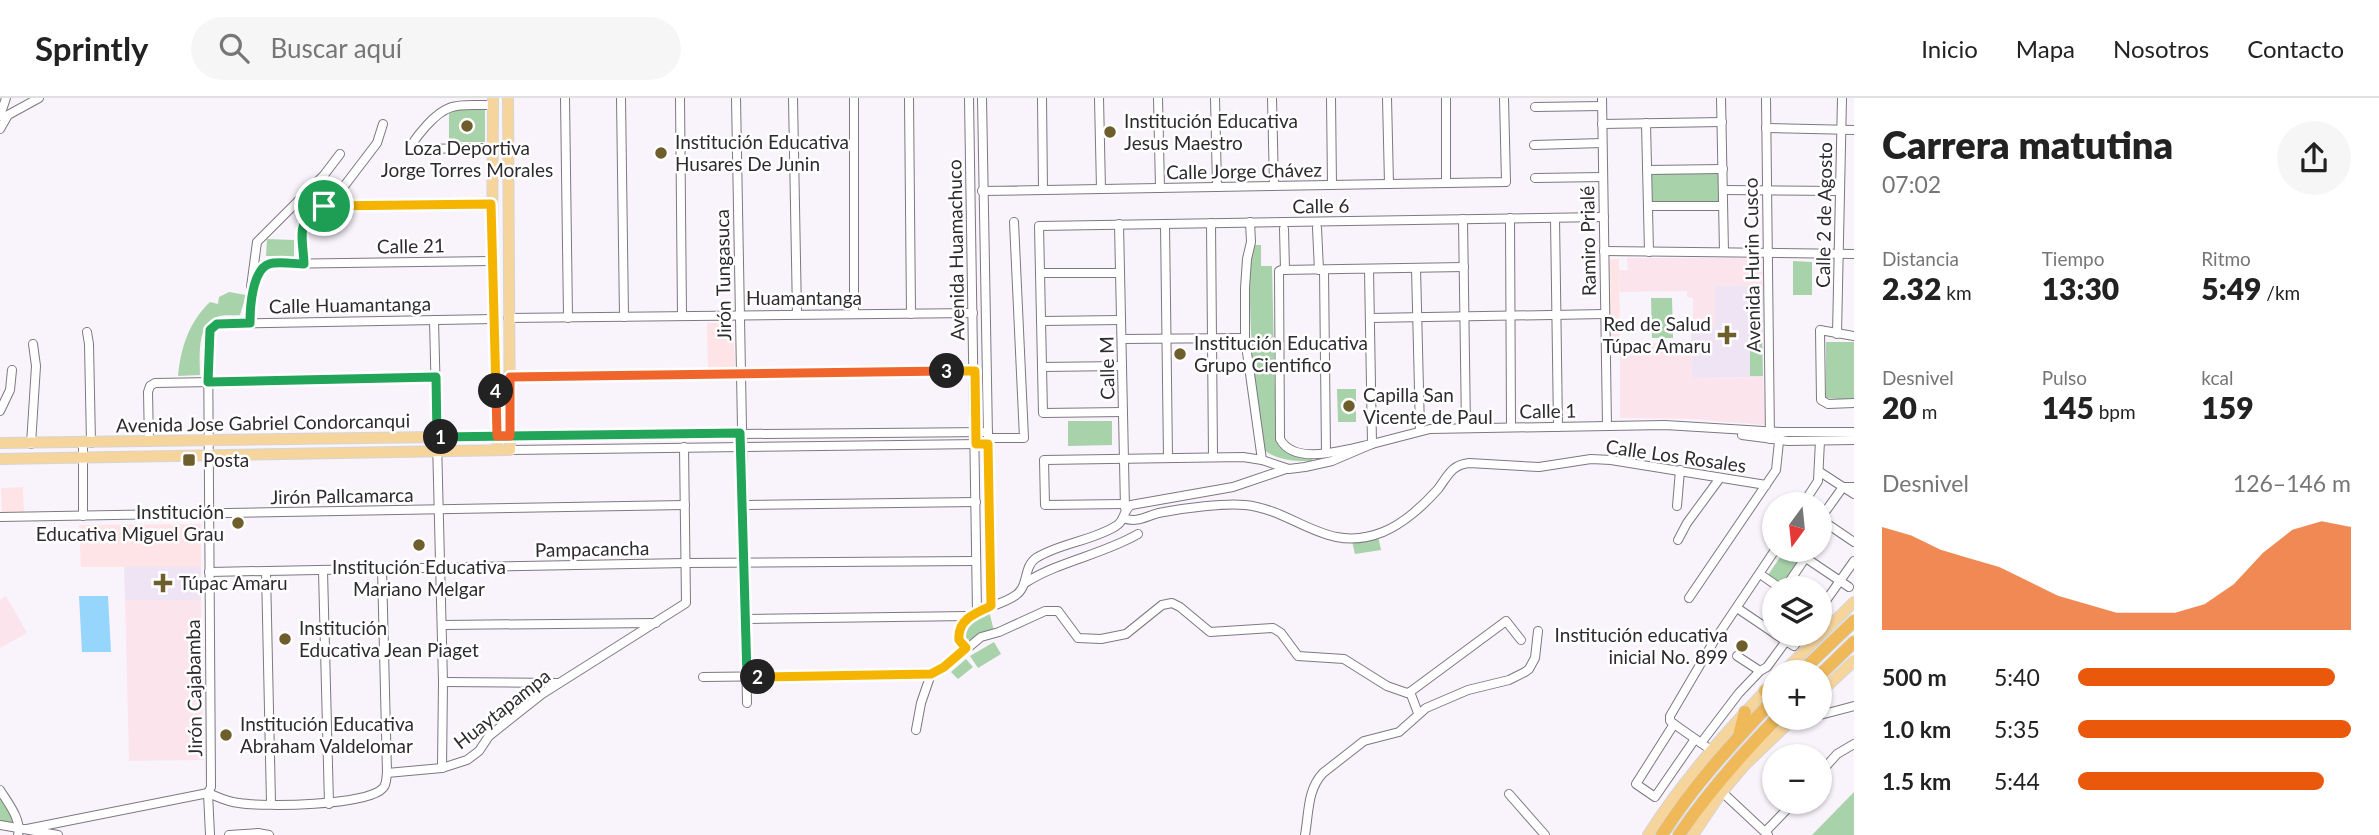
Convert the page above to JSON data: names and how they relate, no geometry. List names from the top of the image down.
{
  "streets": {
    "main road": ["Avenida Jose Gabriel Condorcanqui"],
    "street": [
      "Calle Jorge Chávez",
      "Calle 6",
      "Calle 2 de Agosto",
      "Ramiro Prialé",
      "Calle 21",
      "Avenida Huamachuco",
      "Avenida Hurin Cusco",
      "Jirón Tungasuca",
      "Huamantanga",
      "Calle Huamantanga",
      "Calle M",
      "Calle 1",
      "Calle Los Rosales",
      "Jirón Pallcamarca",
      "Pampacancha",
      "Jirón Cajabamba",
      "Huaytapampa"
    ]
  },
  "crossings": [
    ["Calle Jorge Chávez", "Avenida Huamachuco"],
    ["Calle 6", "Ramiro Prialé"],
    ["Calle 6", "Calle M"],
    ["Ramiro Prialé", "Calle 1"],
    ["Avenida Huamachuco", "Huamantanga"],
    ["Avenida Huamachuco", "Calle 1"],
    ["Avenida Huamachuco", "Avenida Jose Gabriel Condorcanqui"],
    ["Avenida Huamachuco", "Pampacancha"],
    ["Avenida Hurin Cusco", "Calle 1"],
    ["Jirón Tungasuca", "Huamantanga"],
    ["Jirón Tungasuca", "Avenida Jose Gabriel Condorcanqui"],
    ["Jirón Tungasuca", "Pampacancha"],
    ["Calle Huamantanga", "Jirón Cajabamba"],
    ["Calle M", "Calle 1"],
    ["Calle M", "Calle Los Rosales"],
    ["Calle 1", "Calle Los Rosales"],
    ["Avenida Jose Gabriel Condorcanqui", "Jirón Cajabamba"],
    ["Jirón Pallcamarca", "Jirón Cajabamba"],
    ["Pampacancha", "Jirón Cajabamba"],
    ["Pampacancha", "Huaytapampa"]
  ],
  "places": {
    "other": [
      "Loza Deportiva Jorge Torres Morales",
      "Institución Educativa Jesus Maestro",
      "Institución Educativa Husares De Junin",
      "Institución Educativa Grupo Cientifico",
      "Capilla San Vicente de Paul",
      "Institución Educativa Miguel Grau",
      "Institución Educativa Mariano Melgar",
      "Institución Educativa Jean Piaget",
      "Institución educativa inicial No. 899",
      "Institución Educativa Abraham Valdelomar"
    ],
    "health": ["Red de Salud Túpac Amaru", "Túpac Amaru"],
    "transit": ["Posta"]
  },
  "north": "bottom",
  "page": {
    "header": "Sprintly",
    "search": "Buscar aquí",
    "nav": [
      "Inicio",
      "Mapa",
      "Nosotros",
      "Contacto"
    ],
    "heading": ["Carrera matutina", "07:02"],
    "stats": [
      ["Distancia", "2.32 km"],
      ["Tiempo", "13:30"],
      ["Ritmo", "5:49 /km"],
      ["Desnivel", "20 m"],
      ["Pulso", "145 bpm"],
      ["kcal", "159"]
    ],
    "pins": [
      "3",
      "4",
      "1",
      "2"
    ],
    "chart": ["Desnivel", "126–146 m"],
    "map_buttons": ["+", "−"],
    "list": [
      {
        "name": "500 m",
        "note": "5:40"
      },
      {
        "name": "1.0 km",
        "note": "5:35"
      },
      {
        "name": "1.5 km",
        "note": "5:44"
      }
    ]
  }
}
